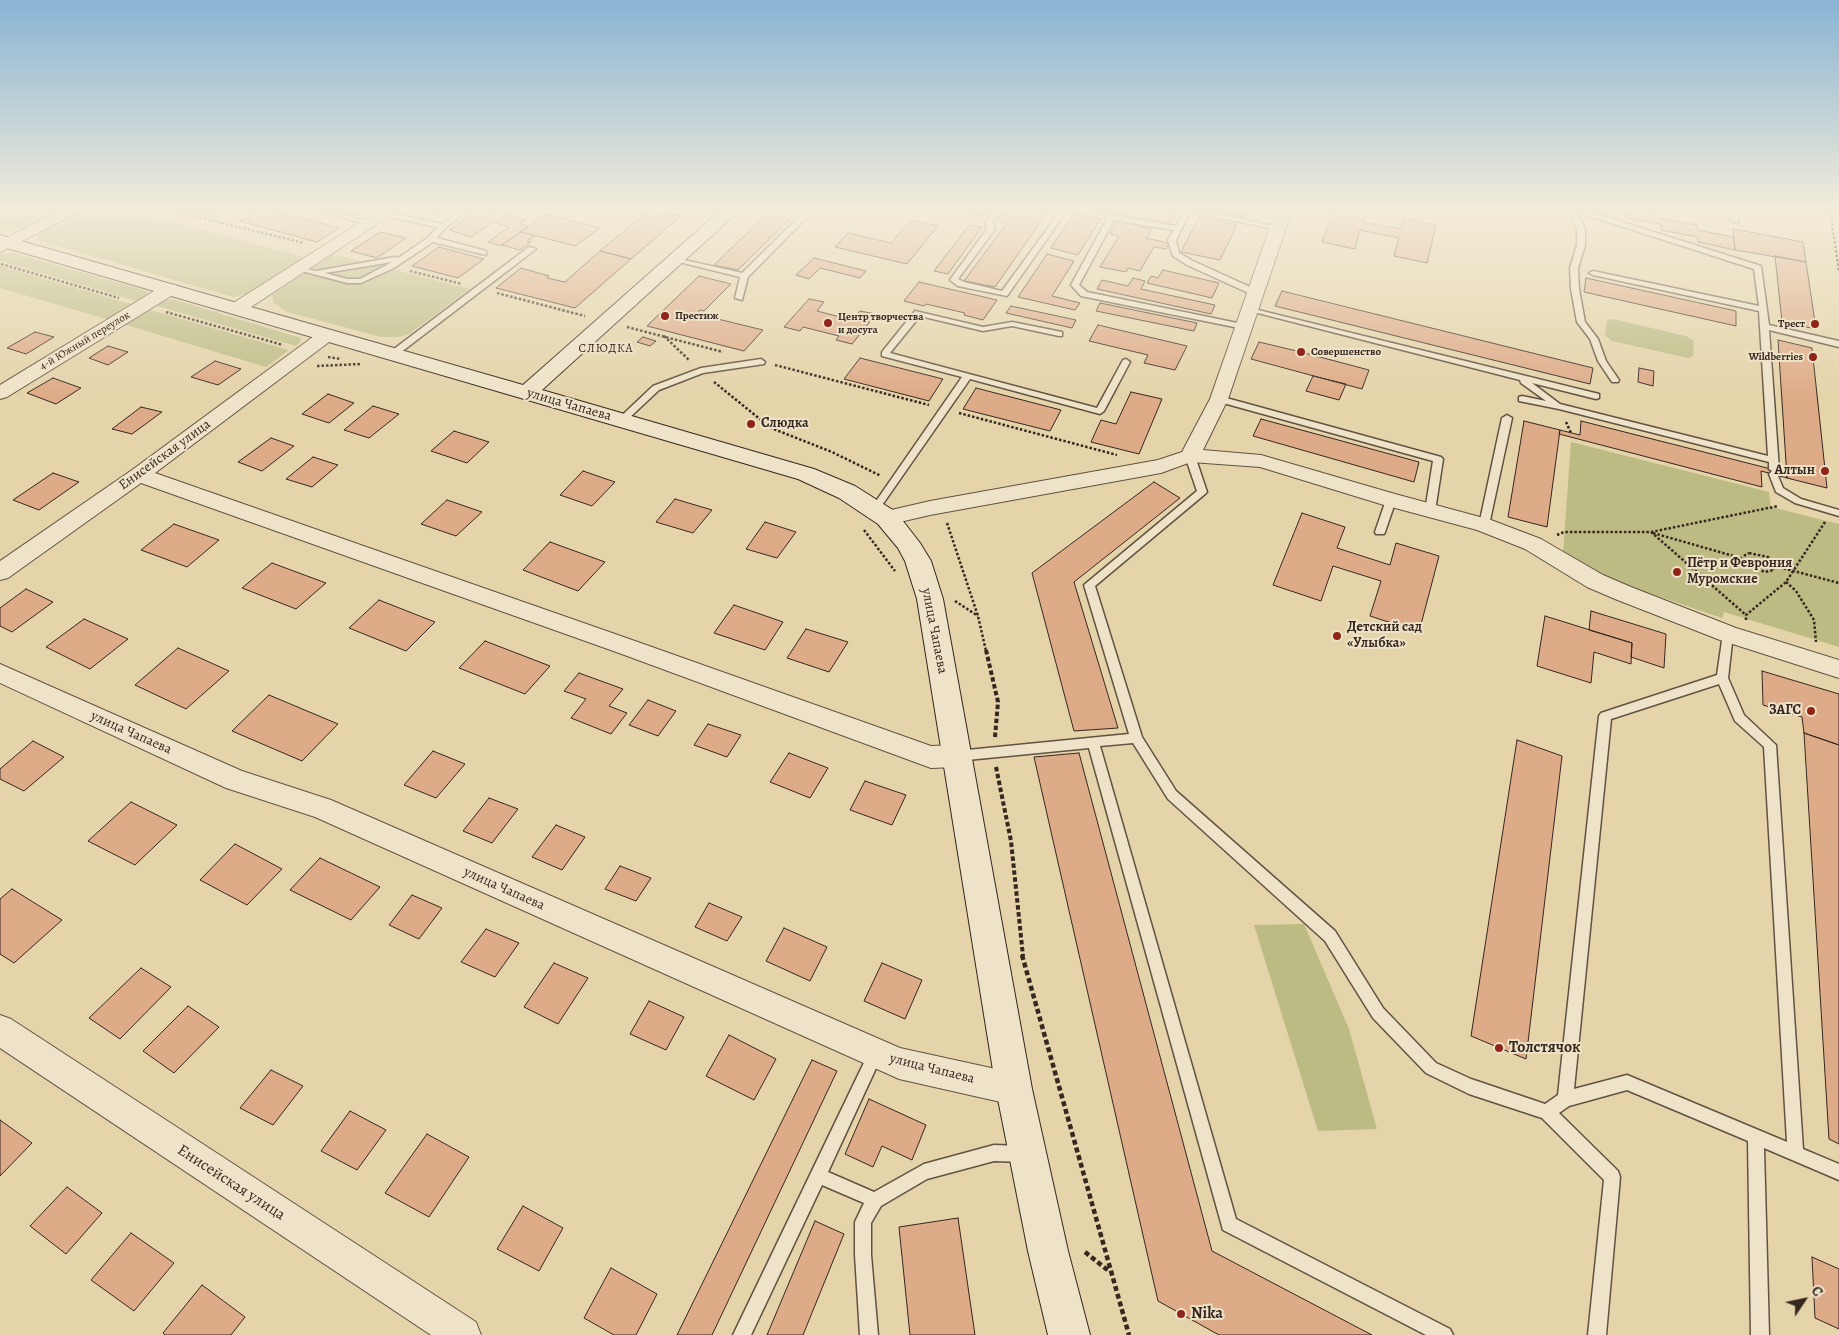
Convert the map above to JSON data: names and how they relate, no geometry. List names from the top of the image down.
{
  "streets": {
    "main road": ["улица Чапаева"],
    "street": ["4-й Южный переулок", "Енисейская улица"]
  },
  "crossings": [
    ["4-й Южный переулок", "улица Чапаева"],
    ["улица Чапаева", "Енисейская улица"]
  ],
  "districts": ["СЛЮДКА"],
  "places": [
    "Престиж",
    "Центр творчества и досуга",
    "Трест",
    "Совершенство",
    "Wildberries",
    "Слюдка",
    "Алтын",
    "Пётр и Феврония Муромские",
    "Детский сад «Улыбка»",
    "ЗАГС",
    "Толстячок",
    "Nika"
  ],
  "north": "top right"
}
